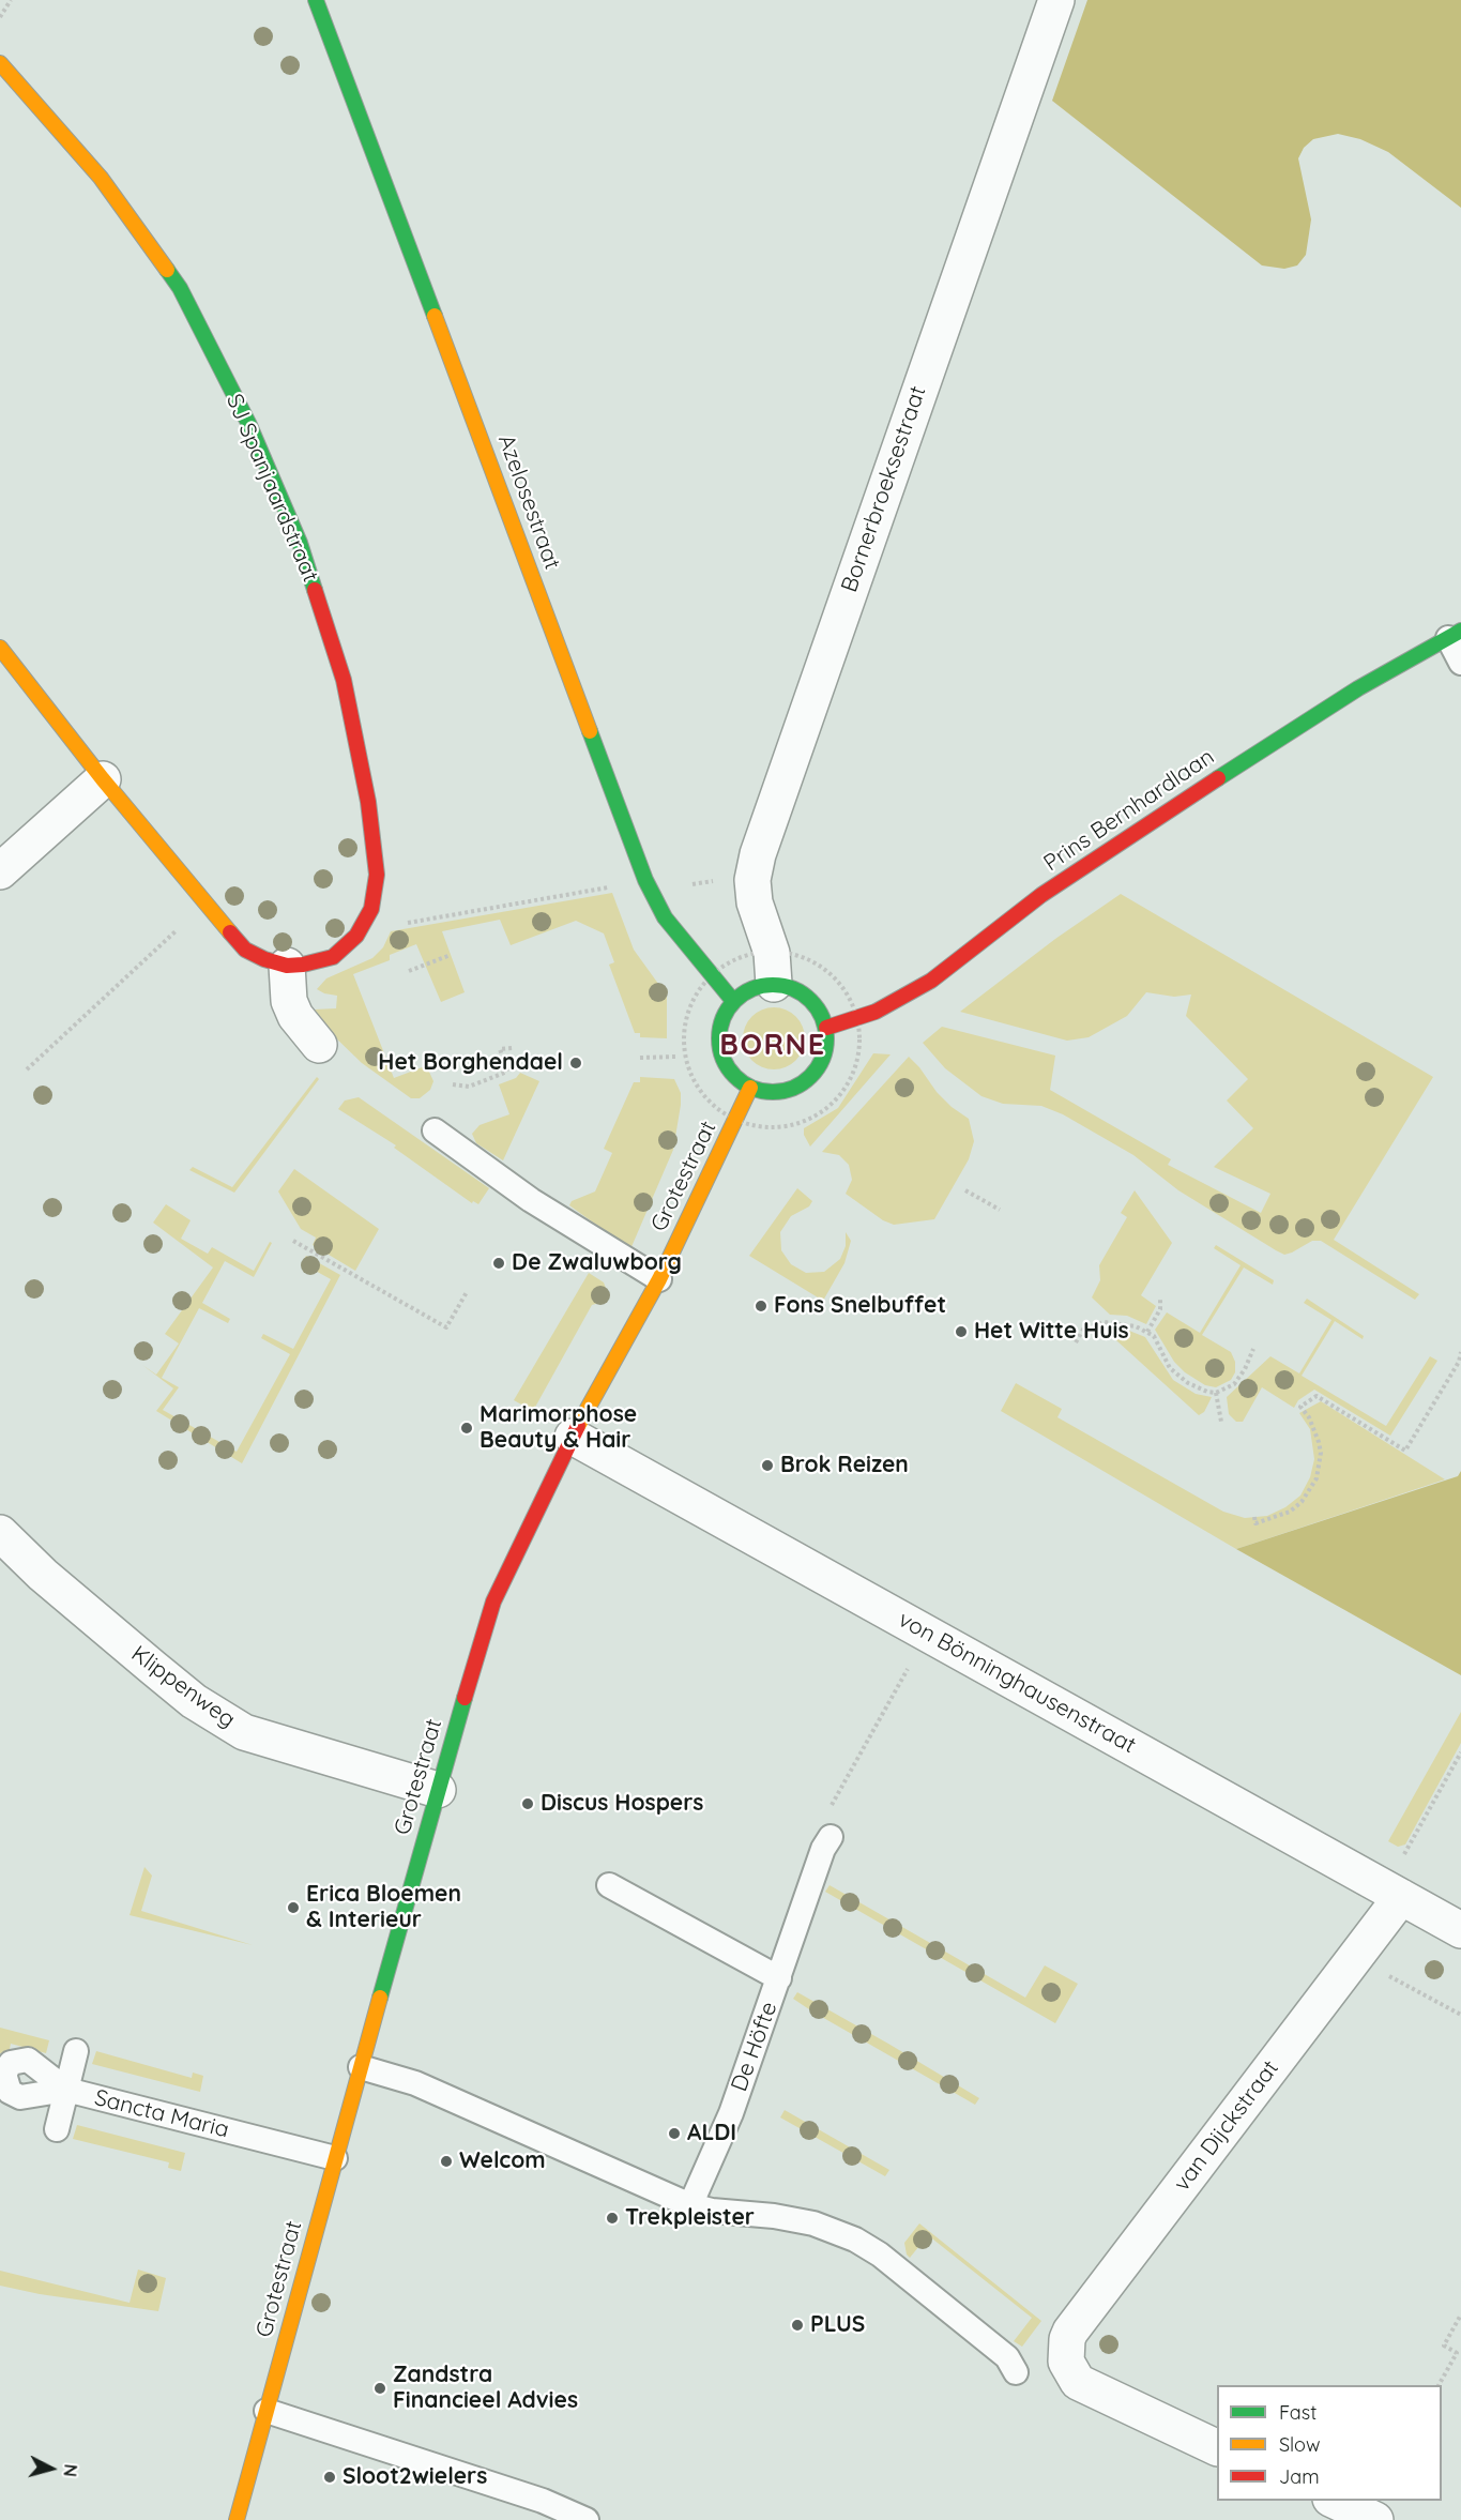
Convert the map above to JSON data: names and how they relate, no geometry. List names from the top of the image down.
{
  "streets": {
    "street": [
      "SJ Spanjaardstraat",
      "Bornerbroeksestraat",
      "Azelosestraat",
      "Prins Bernhardlaan",
      "Grotestraat",
      "von Bönninghausenstraat",
      "Klippenweg",
      "van Dijckstraat"
    ],
    "lane": ["De Höfte", "Sancta Maria"]
  },
  "crossings": [
    ["Bornerbroeksestraat", "Azelosestraat"],
    ["Bornerbroeksestraat", "Prins Bernhardlaan"],
    ["Bornerbroeksestraat", "Grotestraat"],
    ["Azelosestraat", "Prins Bernhardlaan"],
    ["Azelosestraat", "Grotestraat"],
    ["Prins Bernhardlaan", "Grotestraat"],
    ["Grotestraat", "von Bönninghausenstraat"],
    ["Grotestraat", "Klippenweg"],
    ["Grotestraat", "Sancta Maria"],
    ["von Bönninghausenstraat", "van Dijckstraat"]
  ],
  "districts": ["BORNE"],
  "places": [
    "Het Borghendael",
    "De Zwaluwborg",
    "Fons Snelbuffet",
    "Het Witte Huis",
    "Marimorphose Beauty & Hair",
    "Brok Reizen",
    "Discus Hospers",
    "Erica Bloemen & Interieur",
    "ALDI",
    "Welcom",
    "Trekpleister",
    "PLUS",
    "Zandstra Financieel Advies",
    "Sloot2wielers"
  ],
  "legend": ["Fast", "Slow", "Jam"],
  "north": "right"
}
